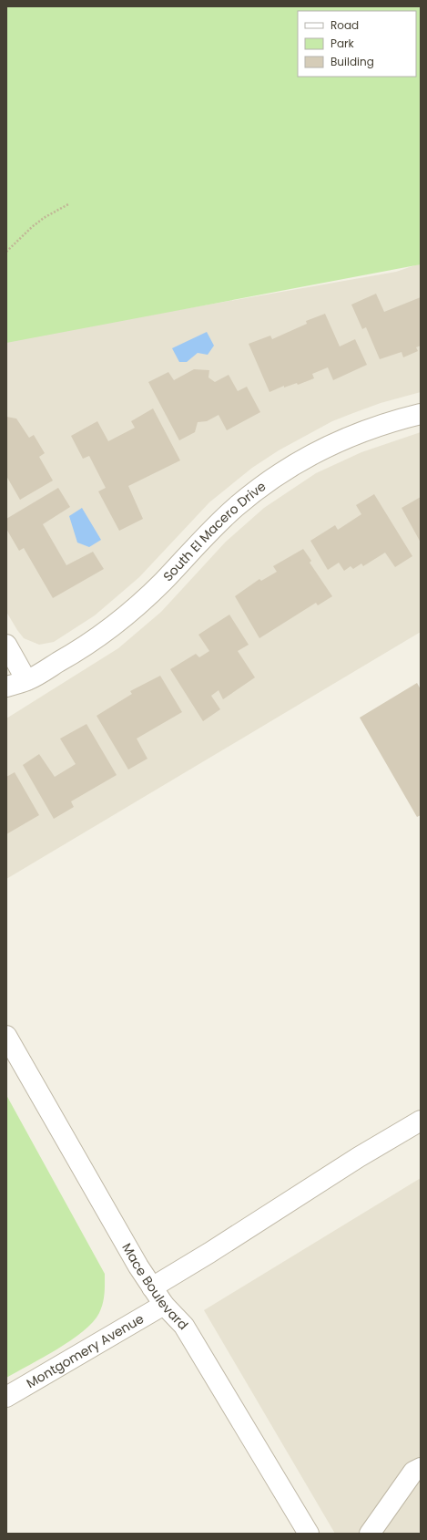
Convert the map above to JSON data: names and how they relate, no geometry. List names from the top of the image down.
{
  "streets": {
    "street": ["South El Macero Drive", "Mace Boulevard", "Montgomery Avenue"]
  },
  "crossings": [
    ["Mace Boulevard", "Montgomery Avenue"]
  ],
  "legend": ["Road", "Park", "Building"]
}
